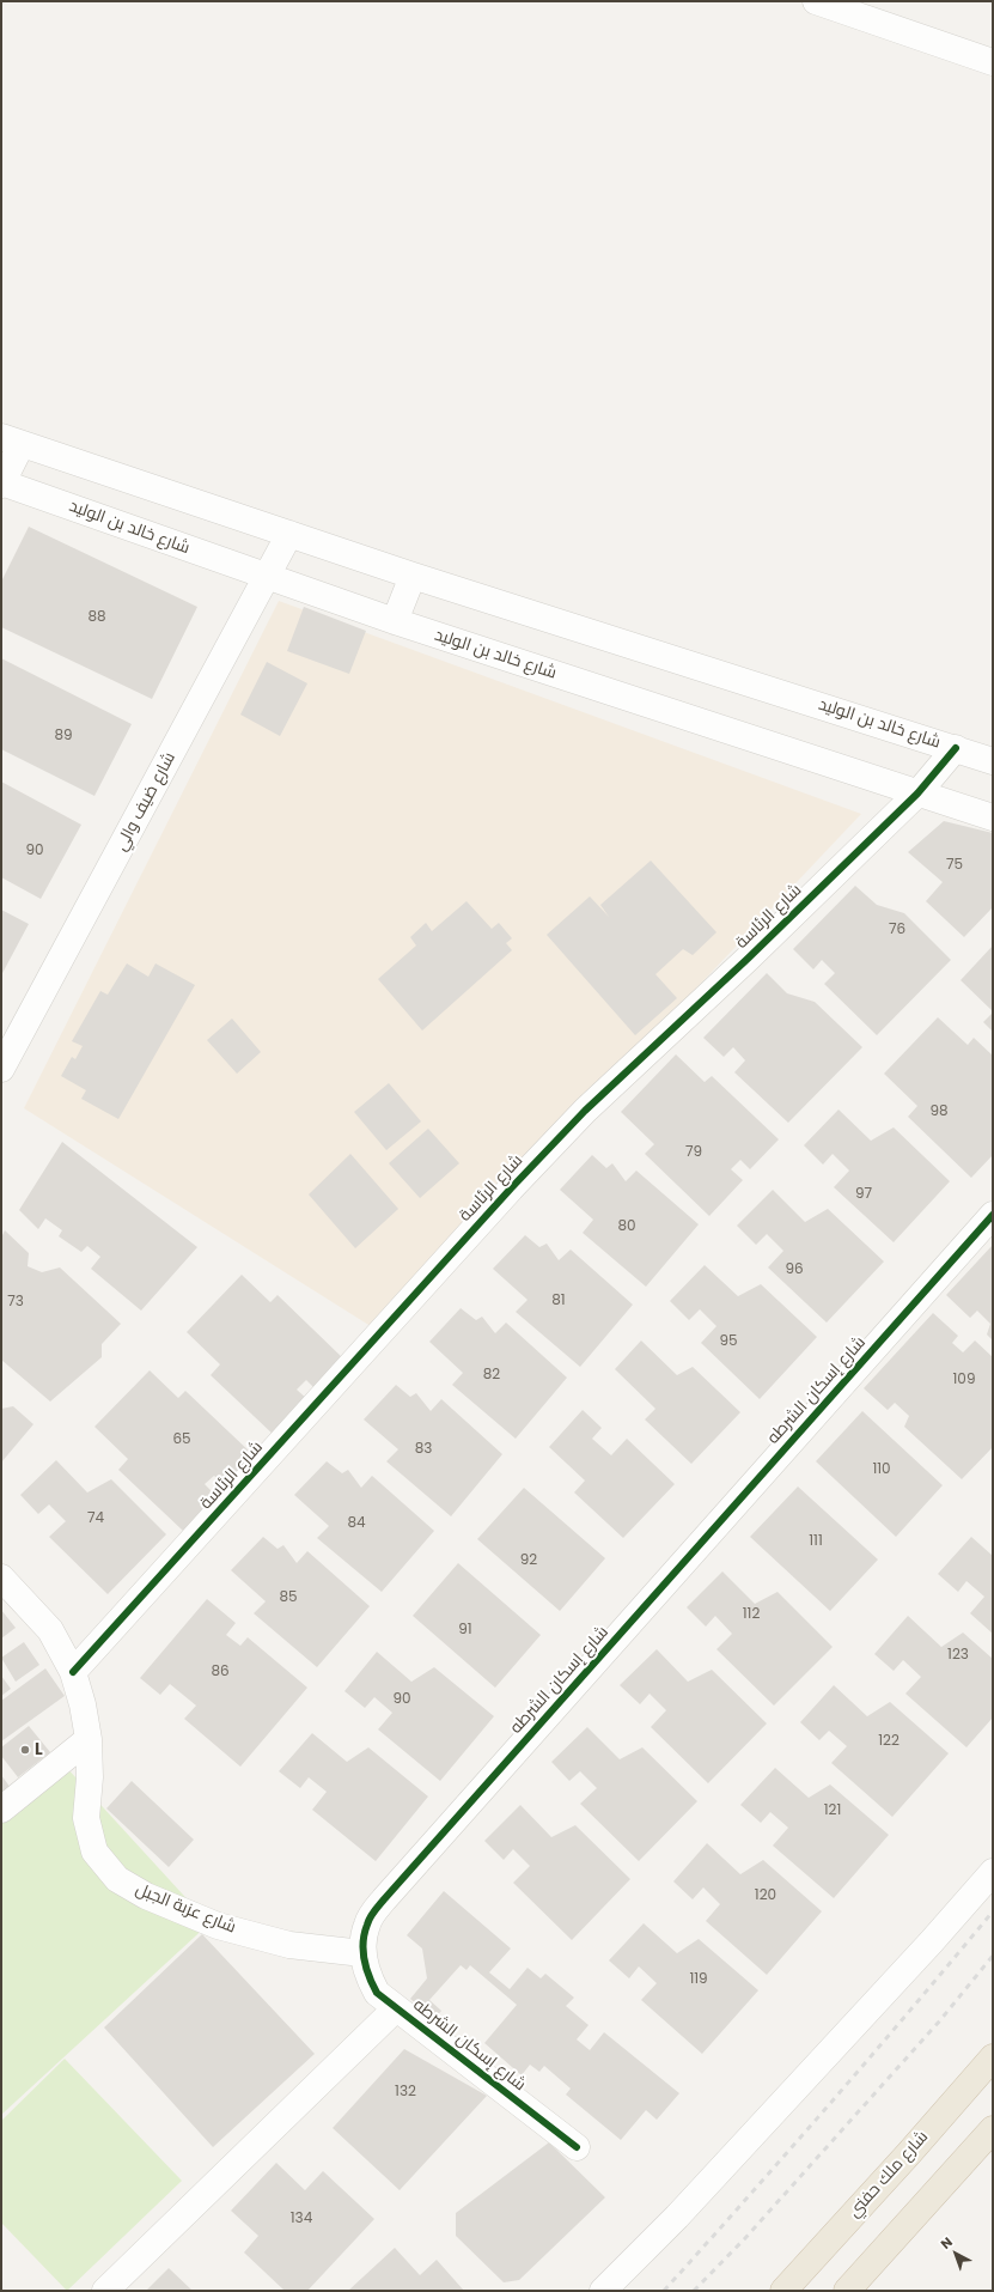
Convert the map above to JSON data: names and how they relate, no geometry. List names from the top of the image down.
{
  "streets": {
    "highway": ["شارع ملك حفني"],
    "street": [
      "شارع خالد بن الوليد",
      "شارع ضيف والي",
      "شارع الرئاسة",
      "شارع إسكان الشرطه",
      "شارع عزبة الجبل"
    ]
  },
  "crossings": [
    ["شارع خالد بن الوليد", "شارع ضيف والي"],
    ["شارع خالد بن الوليد", "شارع الرئاسة"],
    ["شارع الرئاسة", "شارع عزبة الجبل"],
    ["شارع إسكان الشرطه", "شارع عزبة الجبل"]
  ],
  "places": ["L"],
  "house_numbers": [
    "88",
    "89",
    "90",
    "75",
    "76",
    "98",
    "79",
    "97",
    "80",
    "96",
    "81",
    "73",
    "95",
    "82",
    "109",
    "65",
    "83",
    "110",
    "74",
    "84",
    "111",
    "92",
    "85",
    "112",
    "91",
    "123",
    "86",
    "90",
    "122",
    "121",
    "120",
    "119",
    "132",
    "134"
  ],
  "north": "top left"
}
